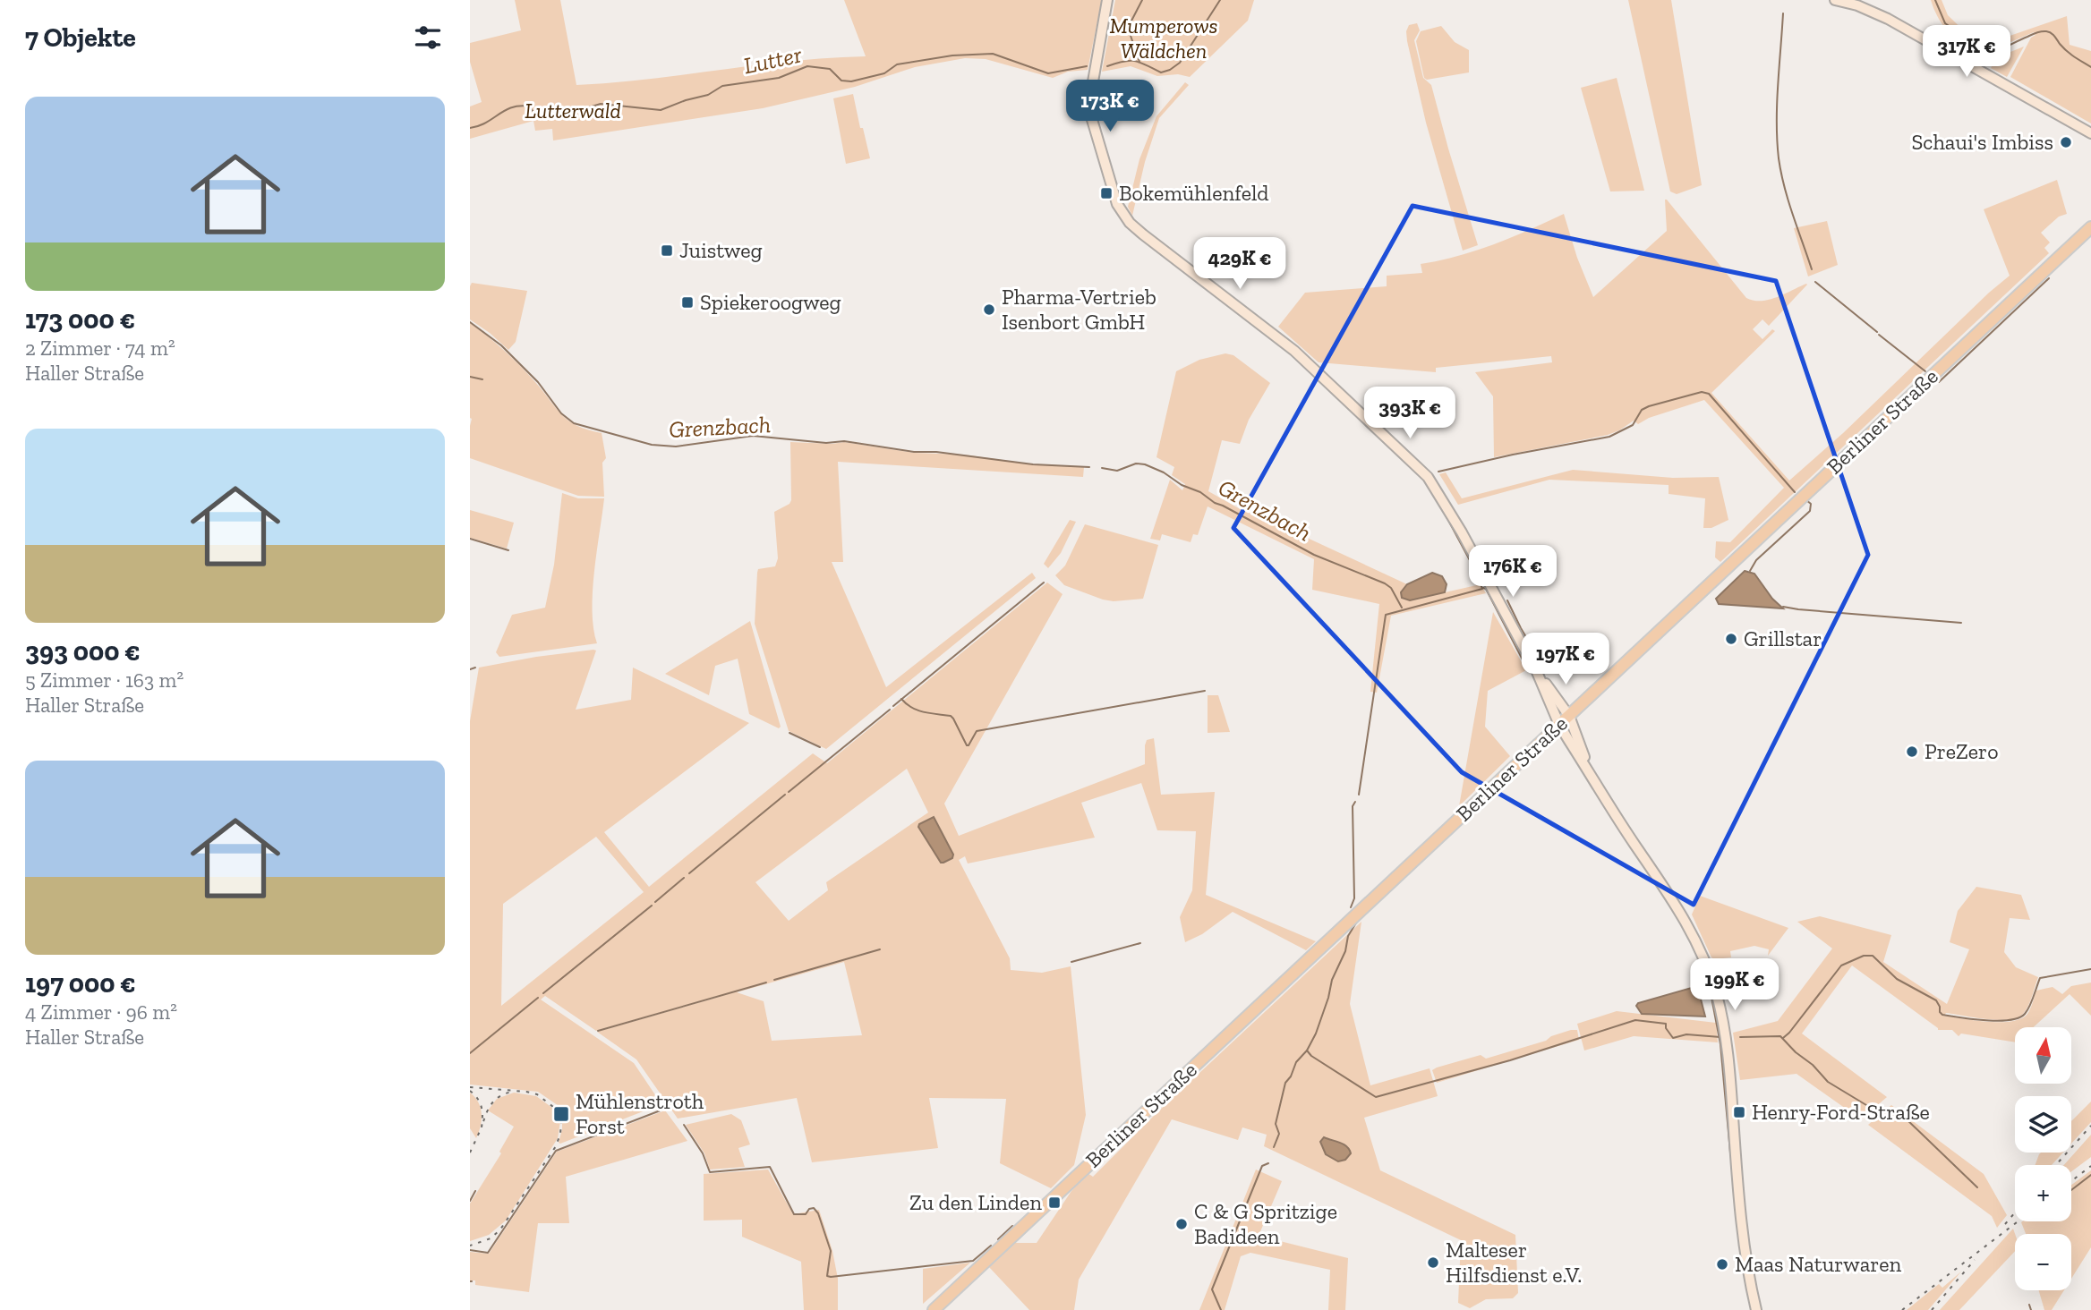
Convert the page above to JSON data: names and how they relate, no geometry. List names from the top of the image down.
{
  "streets": {
    "main road": ["Berliner Straße"]
  },
  "water": ["Lutter", "Grenzbach"],
  "parks": ["Mumperows Wäldchen", "Lutterwald"],
  "places": {
    "other": [
      "Schaui's Imbiss",
      "Pharma-Vertrieb Isenbort GmbH",
      "Grillstar",
      "PreZero",
      "C & G Spritzige Badideen",
      "Malteser Hilfsdienst e.V.",
      "Maas Naturwaren"
    ],
    "transit": [
      "Bokemühlenfeld",
      "Juistweg",
      "Spiekeroogweg",
      "Henry-Ford-Straße",
      "Mühlenstroth Forst",
      "Zu den Linden"
    ]
  },
  "north": "top",
  "page": {
    "heading": "7 Objekte",
    "price": [
      "317K €",
      "173K €",
      "429K €",
      "393K €",
      "176K €",
      "197K €",
      "199K €"
    ],
    "list": [
      {
        "name": "173 000 €",
        "note": "2 Zimmer · 74 m² · Haller Straße"
      },
      {
        "name": "393 000 €",
        "note": "5 Zimmer · 163 m² · Haller Straße"
      },
      {
        "name": "197 000 €",
        "note": "4 Zimmer · 96 m² · Haller Straße"
      }
    ],
    "map_buttons": ["+", "−"]
  }
}
